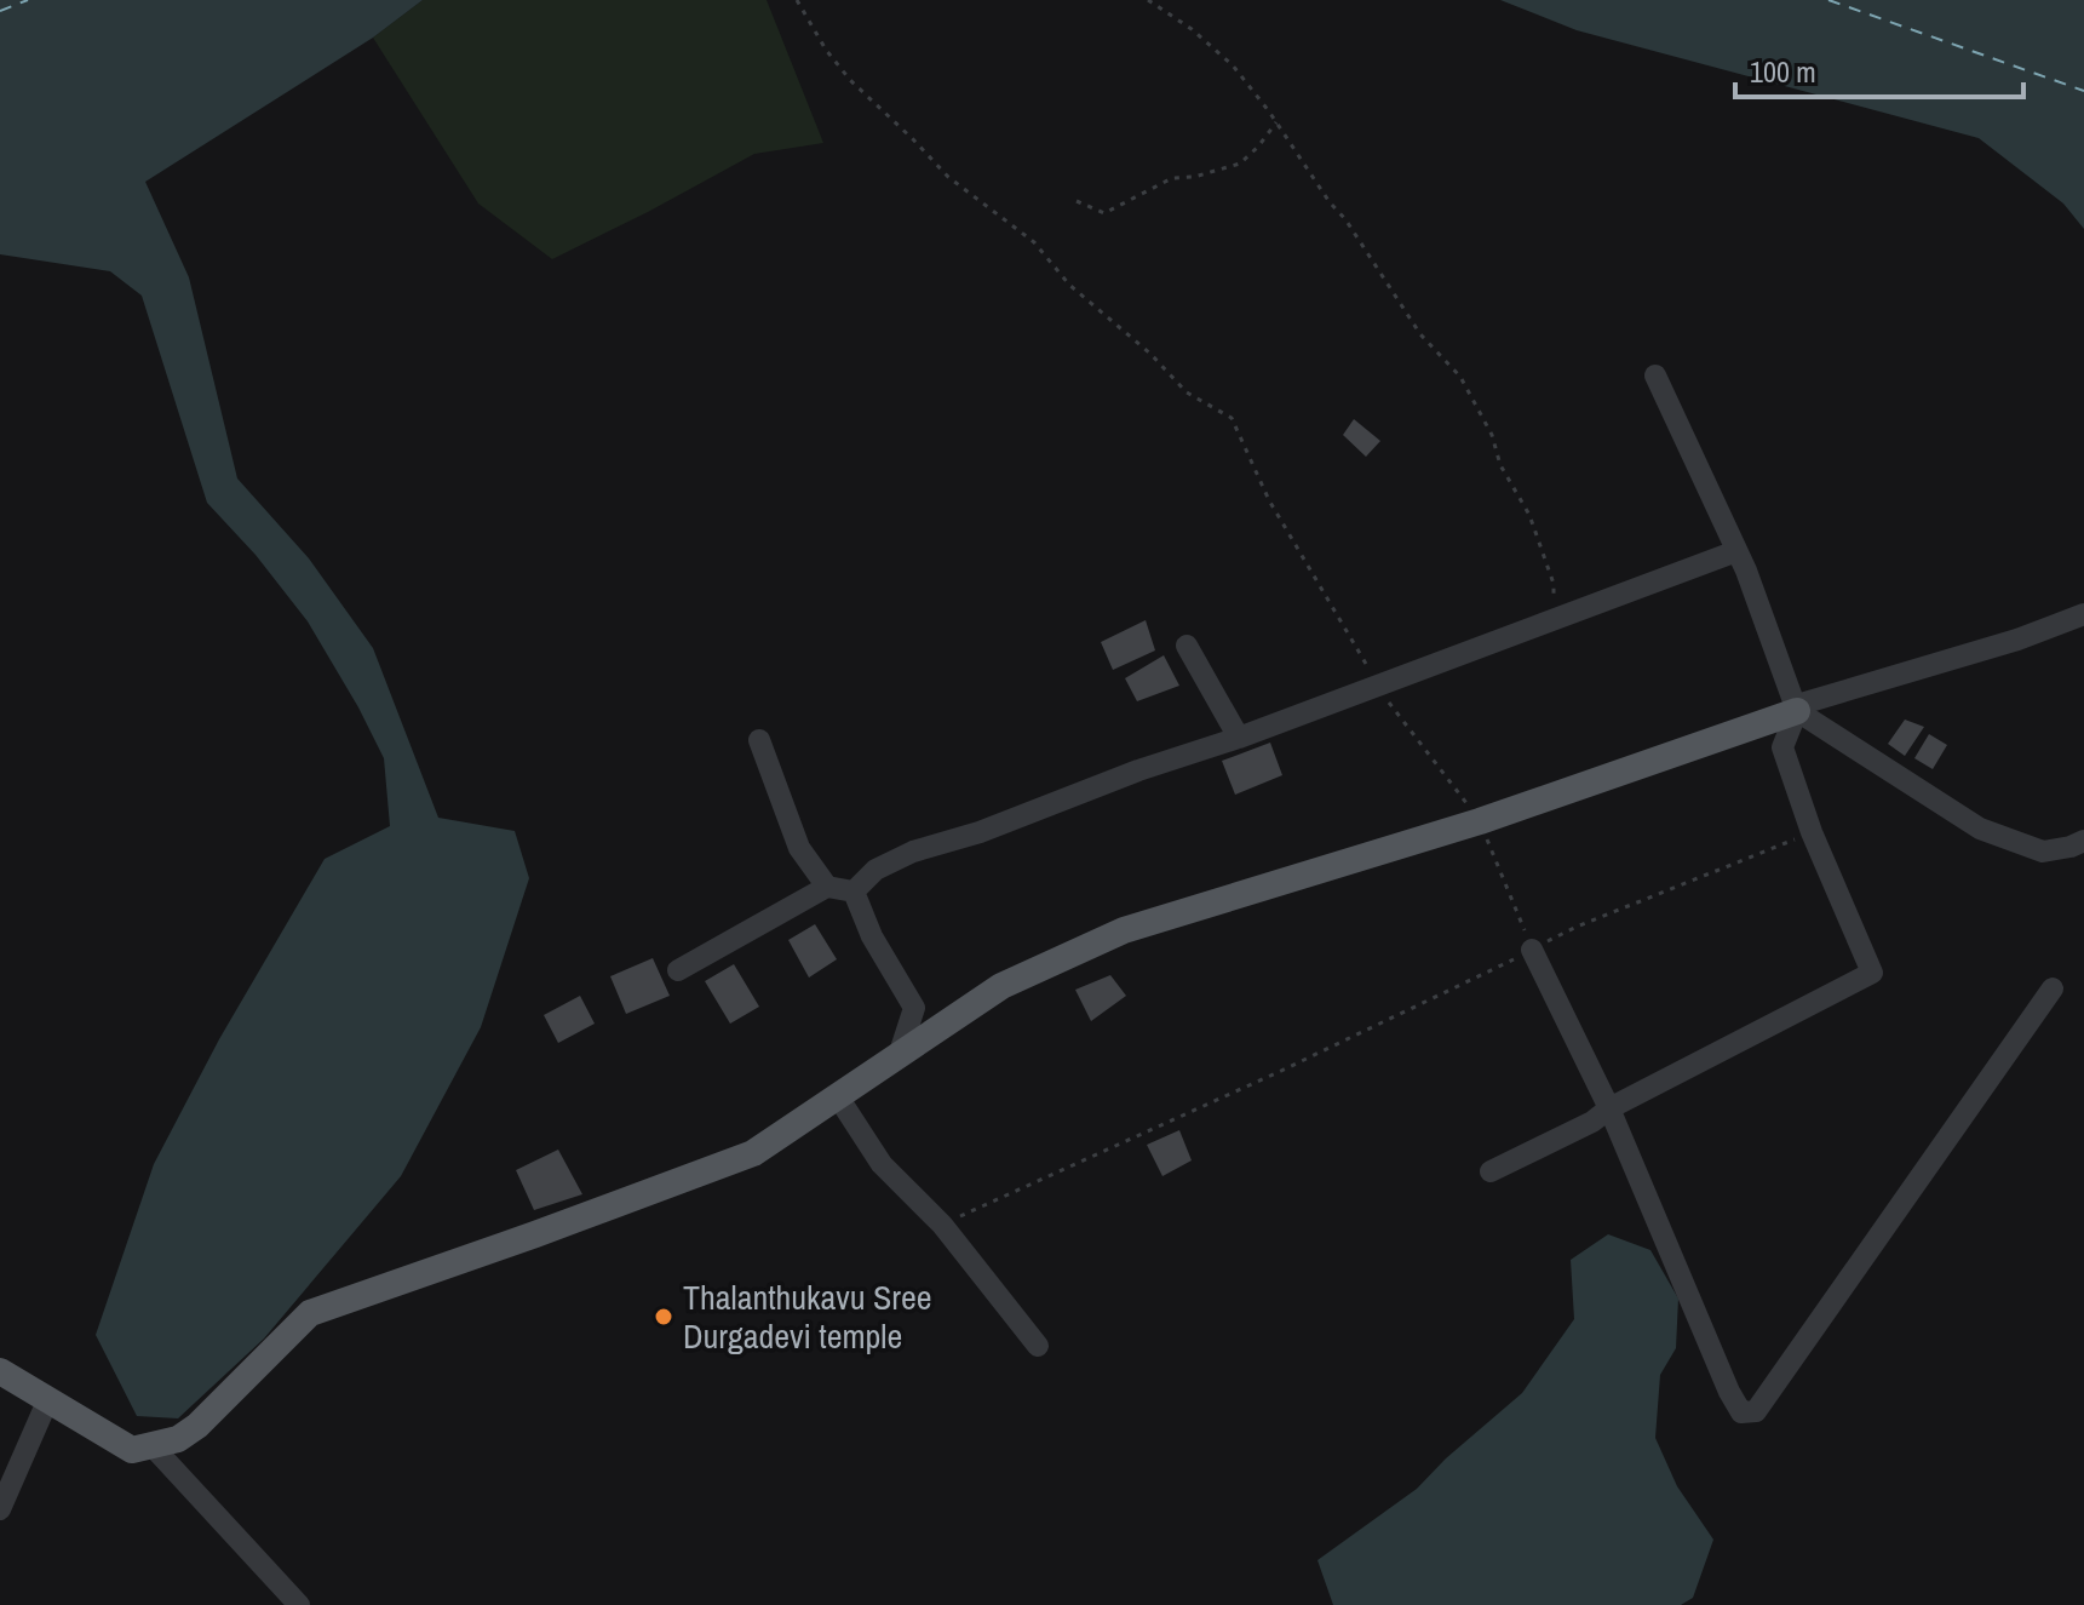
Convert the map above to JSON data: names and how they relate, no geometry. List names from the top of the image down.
{
  "places": ["Thalanthukavu Sree Durgadevi temple"],
  "scale_bar": "100 m"
}
